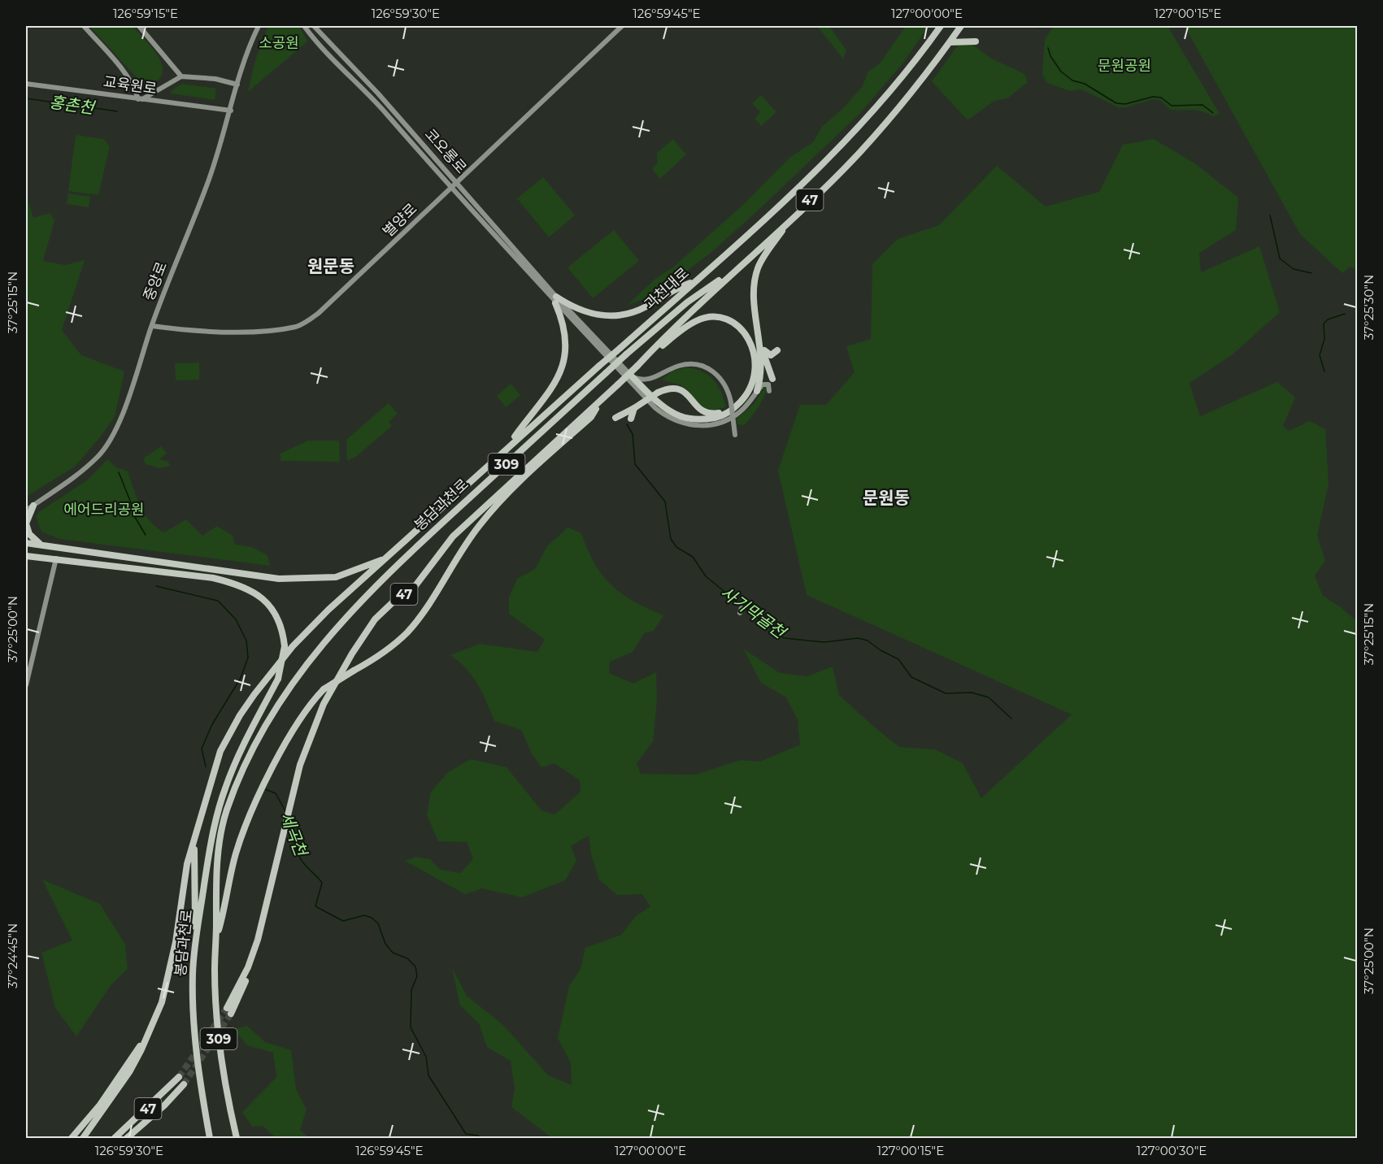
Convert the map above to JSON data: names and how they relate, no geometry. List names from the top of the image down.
{
  "streets": {
    "highway": [
      "47",
      "과천대로",
      "309",
      "봉담과천로"
    ],
    "street": [
      "교육원로",
      "코오롱로",
      "별양로",
      "중앙로"
    ]
  },
  "crossings": [
    ["교육원로", "중앙로"],
    ["코오롱로", "별양로"],
    ["47", "과천대로"],
    ["47", "봉담과천로"],
    ["별양로", "중앙로"],
    ["309", "봉담과천로"]
  ],
  "districts": ["원문동", "문원동"],
  "water": ["홍촌천", "사기막골천", "세곡천"],
  "parks": ["소공원", "문원공원", "에어드리공원"],
  "coordinates": [
    "126°59'15\"E",
    "126°59'30\"E",
    "126°59'45\"E",
    "127°00'00\"E",
    "127°00'15\"E",
    "37°25'15\"N",
    "37°25'30\"N",
    "37°25'00\"N",
    "37°24'45\"N",
    "127°00'30\"E"
  ]
}
